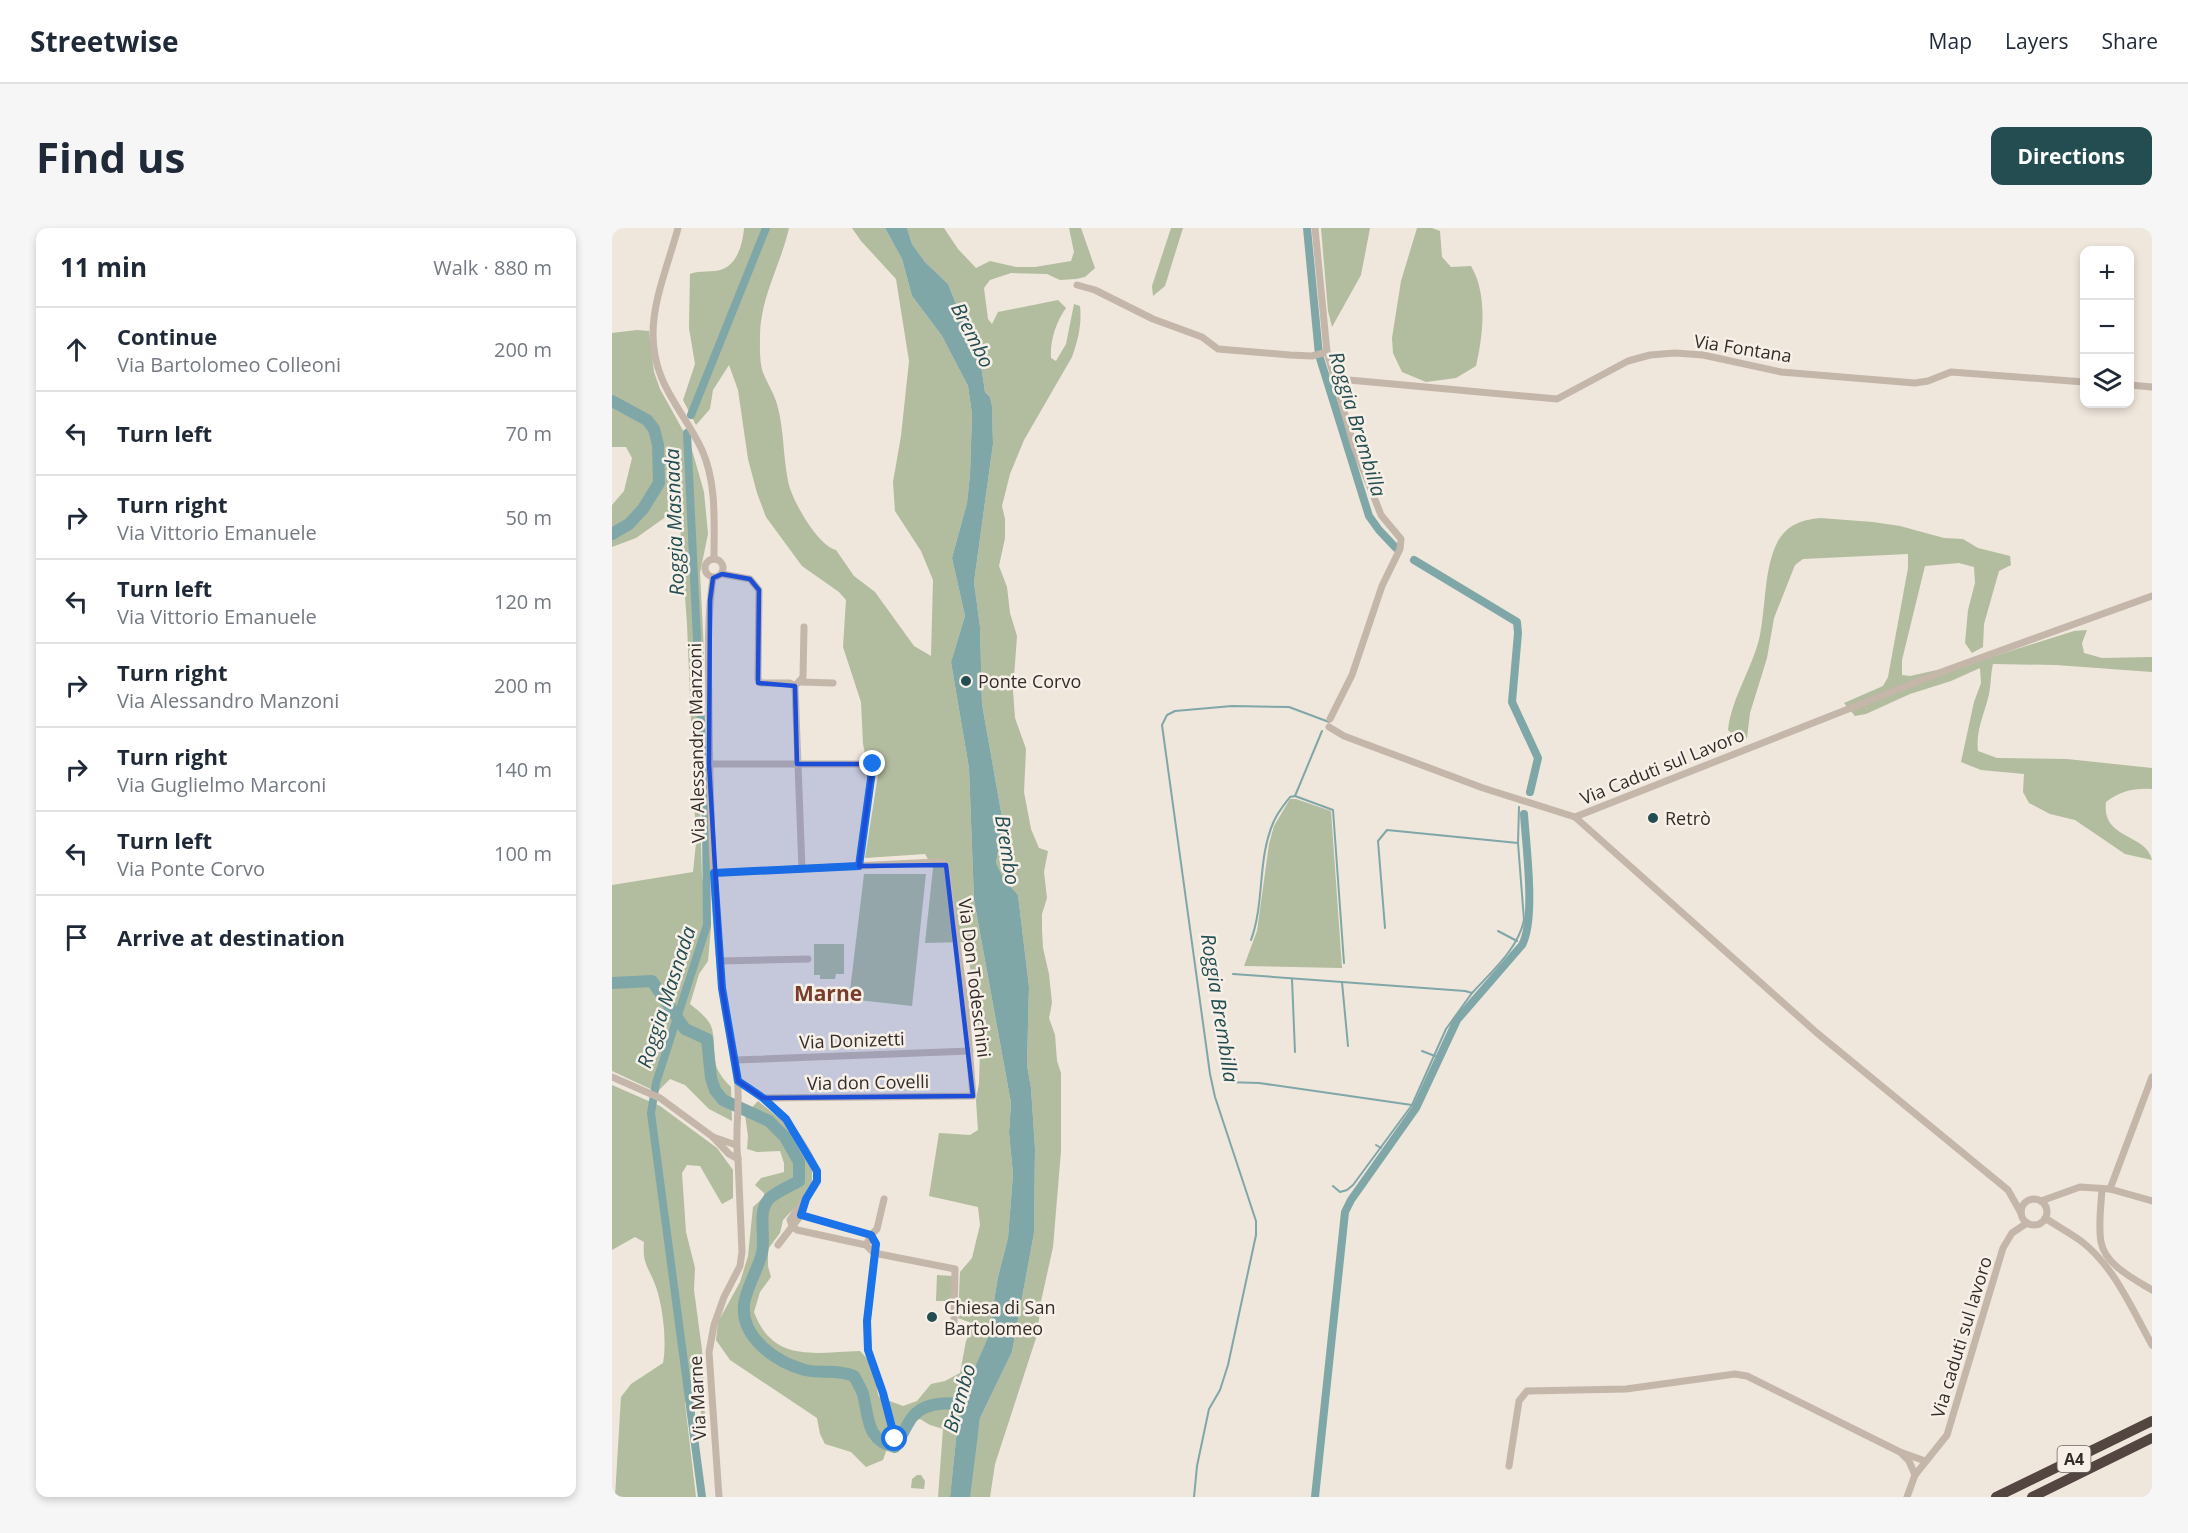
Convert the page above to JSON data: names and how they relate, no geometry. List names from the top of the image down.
{
  "streets": {
    "highway": ["A4"],
    "street": [
      "Via Fontana",
      "Via Alessandro Manzoni",
      "Via Caduti sul Lavoro",
      "Via Don Todeschini",
      "Via Donizetti",
      "Via don Covelli",
      "Via caduti sul lavoro",
      "Via Marne"
    ]
  },
  "crossings": [
    ["Via Alessandro Manzoni", "Via Donizetti"],
    ["Via Alessandro Manzoni", "Via Marne"],
    ["Via Caduti sul Lavoro", "Via caduti sul lavoro"],
    ["Via Don Todeschini", "Via Donizetti"],
    ["Via Don Todeschini", "Via don Covelli"]
  ],
  "districts": ["Marne"],
  "water": ["Brembo", "Roggia Brembilla", "Roggia Masnada"],
  "places": ["Ponte Corvo", "Retrò", "Chiesa di San Bartolomeo"],
  "page": {
    "header": "Streetwise",
    "nav": ["Map", "Layers", "Share"],
    "buttons": "Directions",
    "title": "Find us",
    "heading": ["11 min", "Walk · 880 m"],
    "map_buttons": ["+", "−"],
    "list": [
      ["Continue", "Via Bartolomeo Colleoni", "200 m"],
      ["Turn left", "70 m"],
      ["Turn right", "Via Vittorio Emanuele", "50 m"],
      ["Turn left", "Via Vittorio Emanuele", "120 m"],
      ["Turn right", "Via Alessandro Manzoni", "200 m"],
      ["Turn right", "Via Guglielmo Marconi", "140 m"],
      ["Turn left", "Via Ponte Corvo", "100 m"],
      "Arrive at destination"
    ]
  }
}
